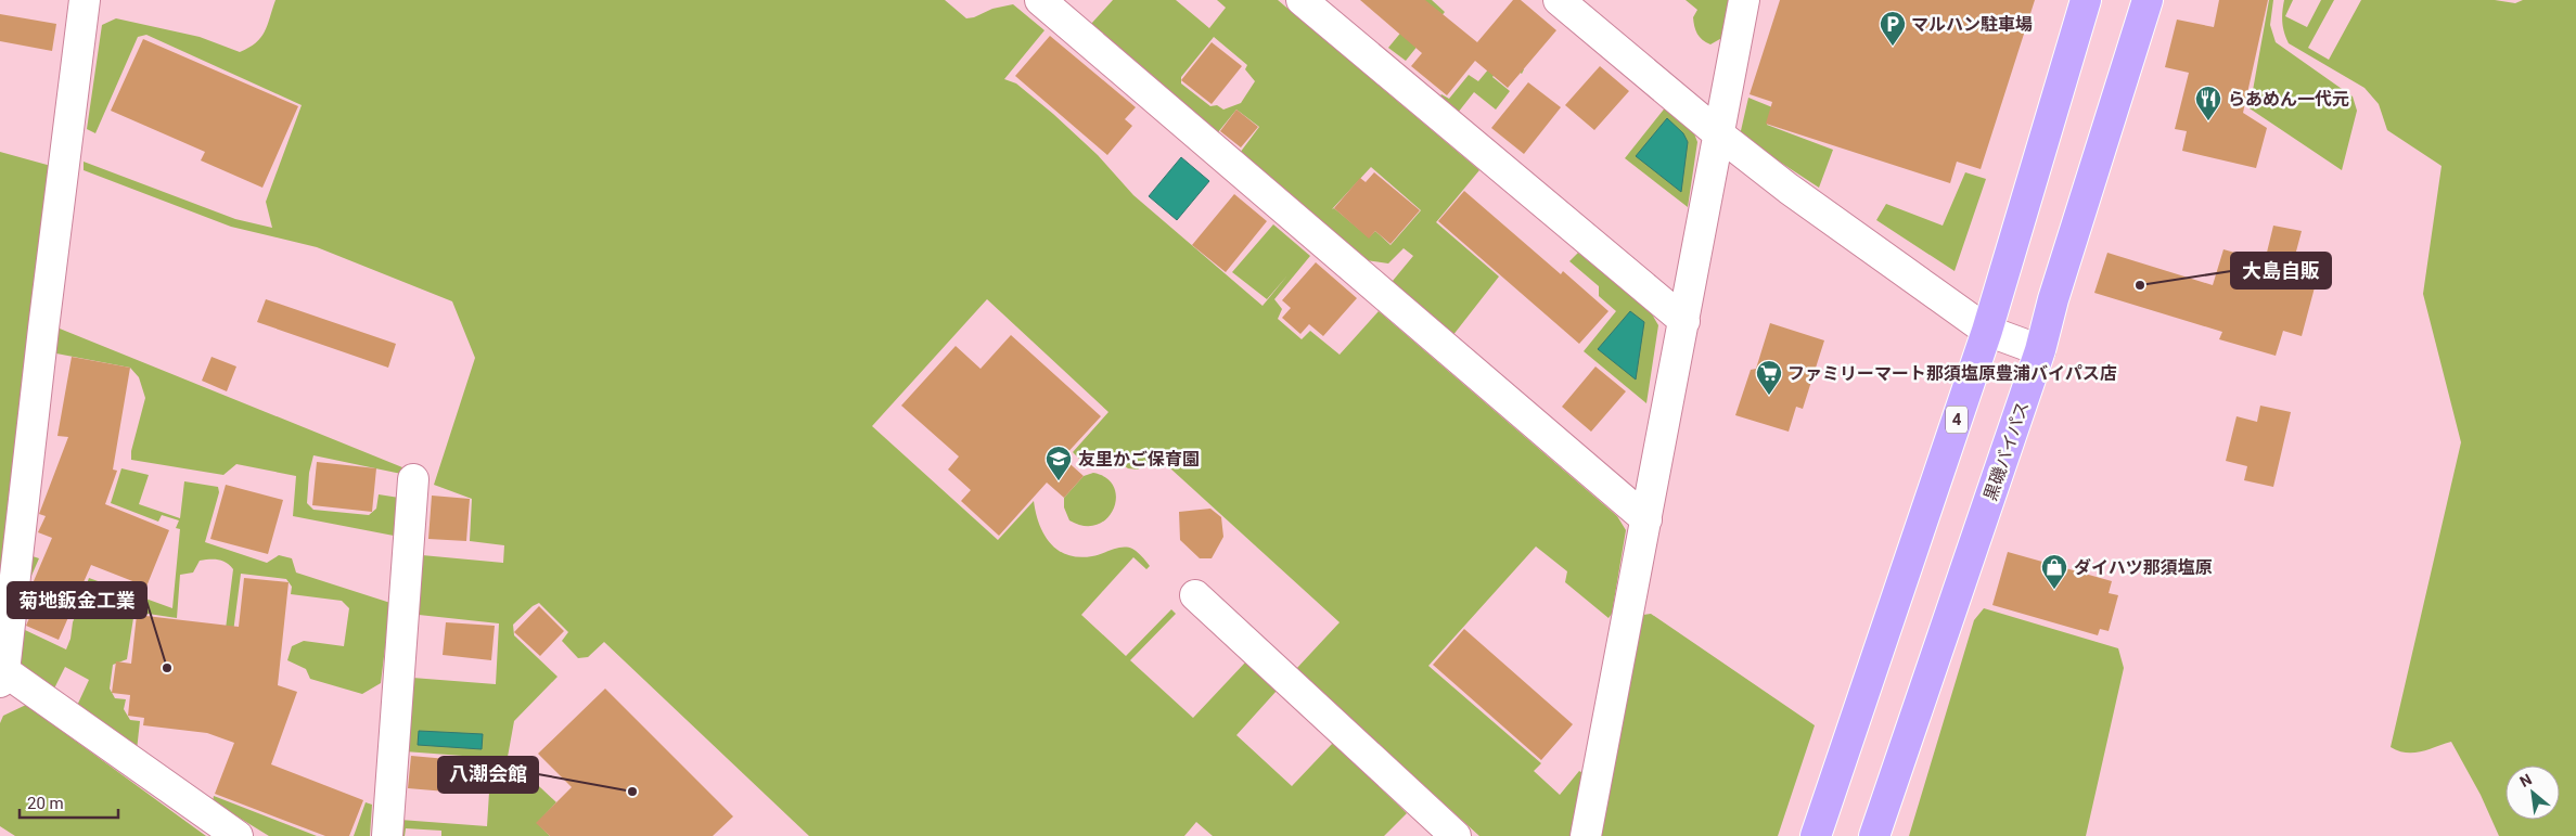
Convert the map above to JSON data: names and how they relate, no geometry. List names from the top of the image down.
{
  "streets": {
    "highway": ["4", "黒磯バイパス"]
  },
  "places": {
    "parking": ["マルハン駐車場"],
    "restaurant": ["らあめん一代元"],
    "other": ["大島自販", "菊地鈑金工業", "八潮会館"],
    "supermarket": ["ファミリーマート那須塩原豊浦バイパス店"],
    "school or university": ["友里かご保育園"],
    "shop": ["ダイハツ那須塩原"]
  },
  "scale_bar": "20 m",
  "north": "top left"
}
